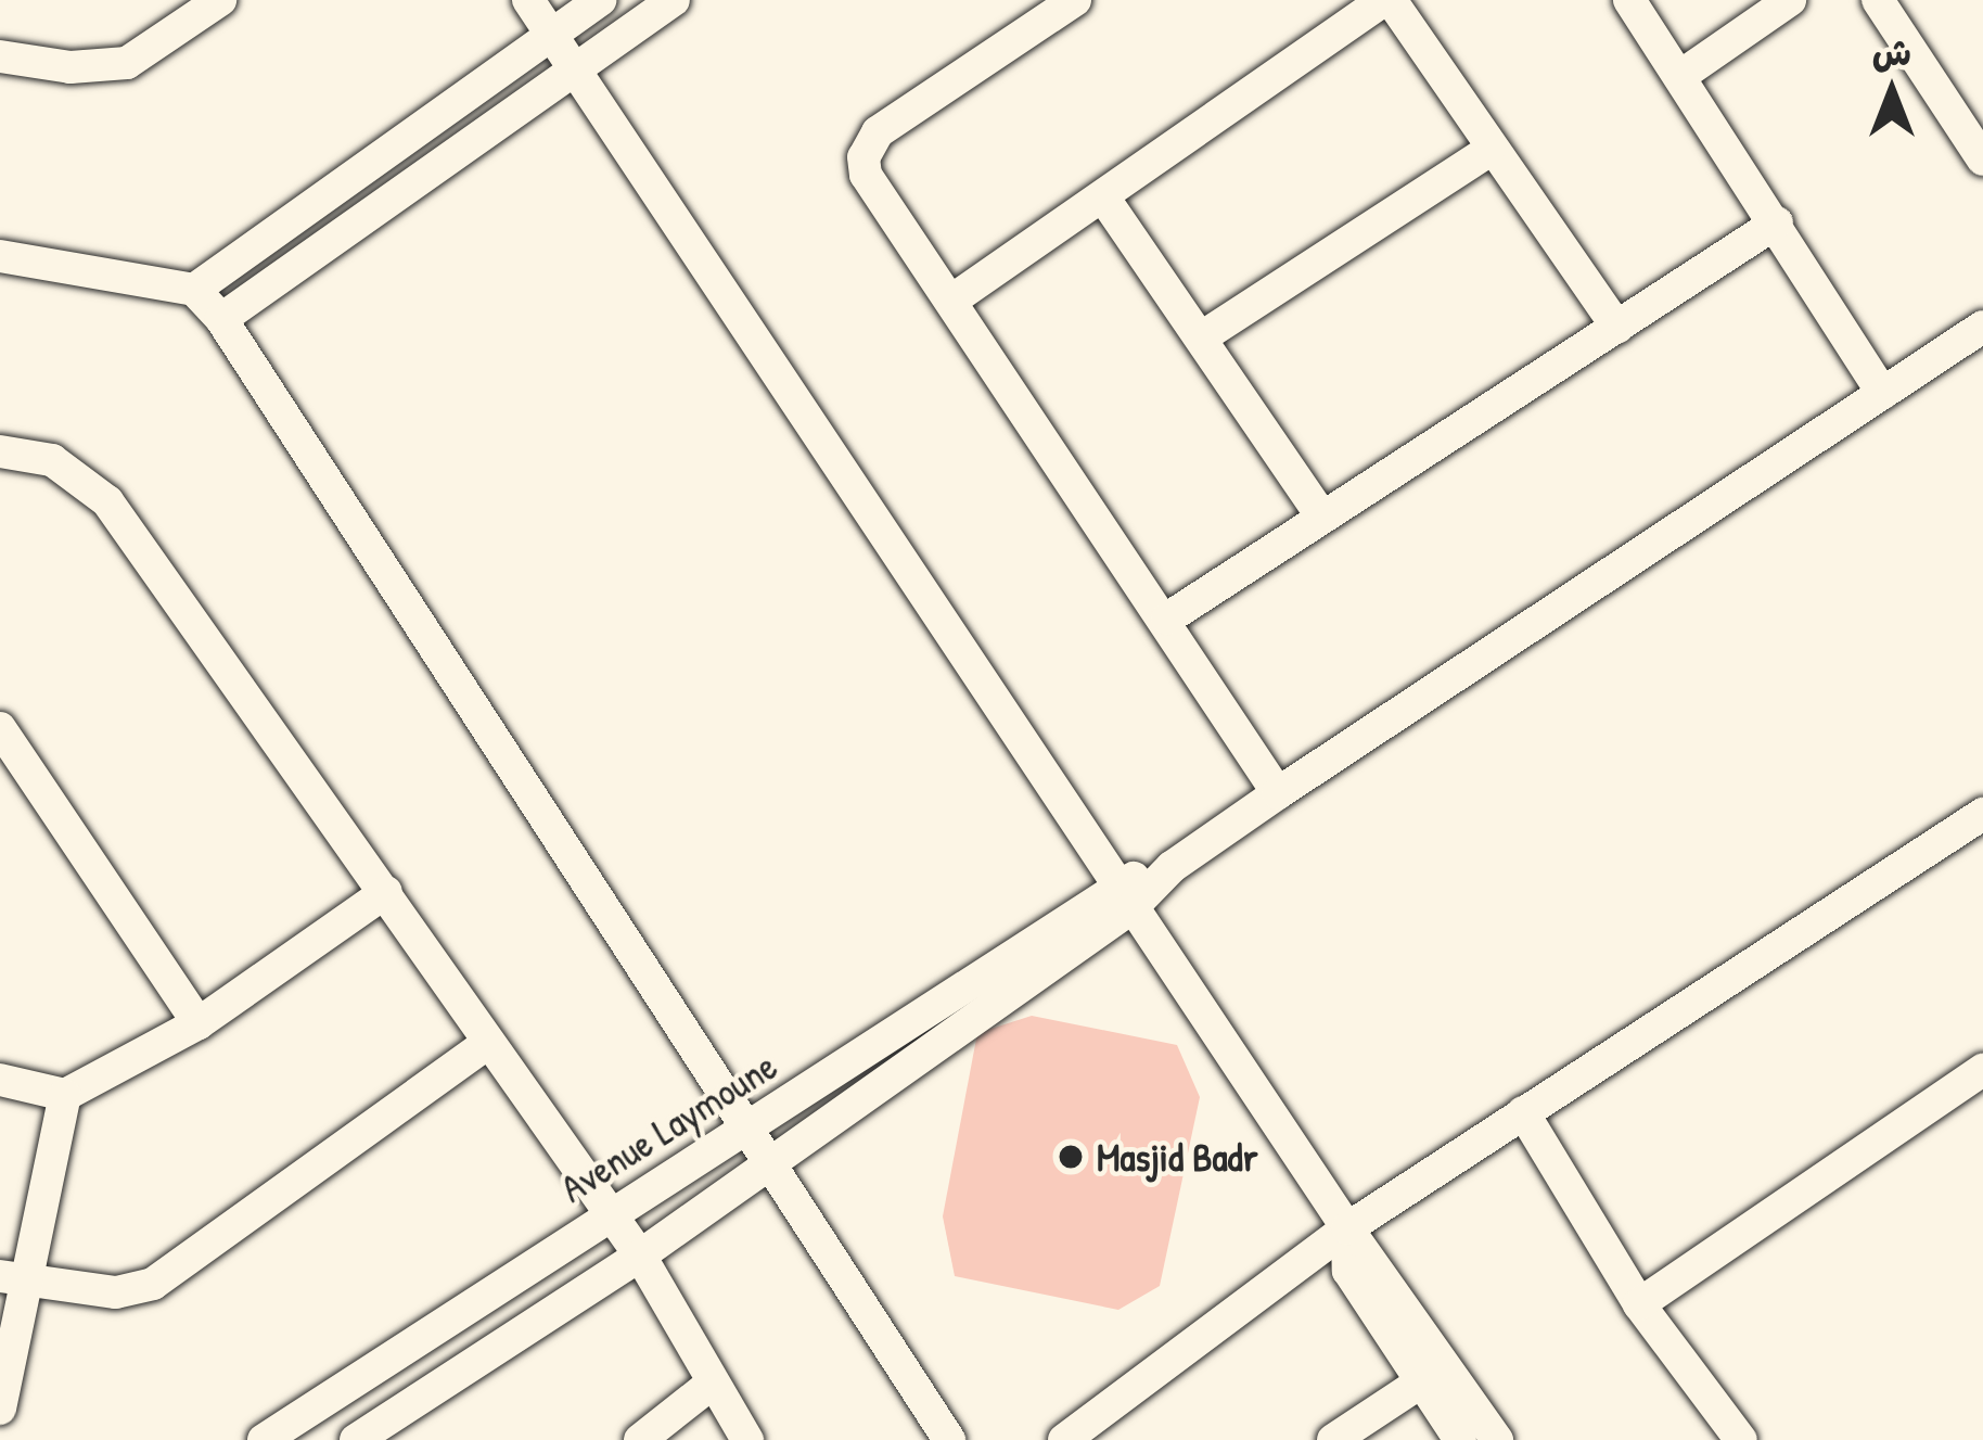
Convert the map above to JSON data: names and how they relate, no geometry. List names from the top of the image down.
{
  "streets": {
    "street": ["Avenue Laymoune"]
  },
  "places": ["Masjid Badr"],
  "north": "top"
}
